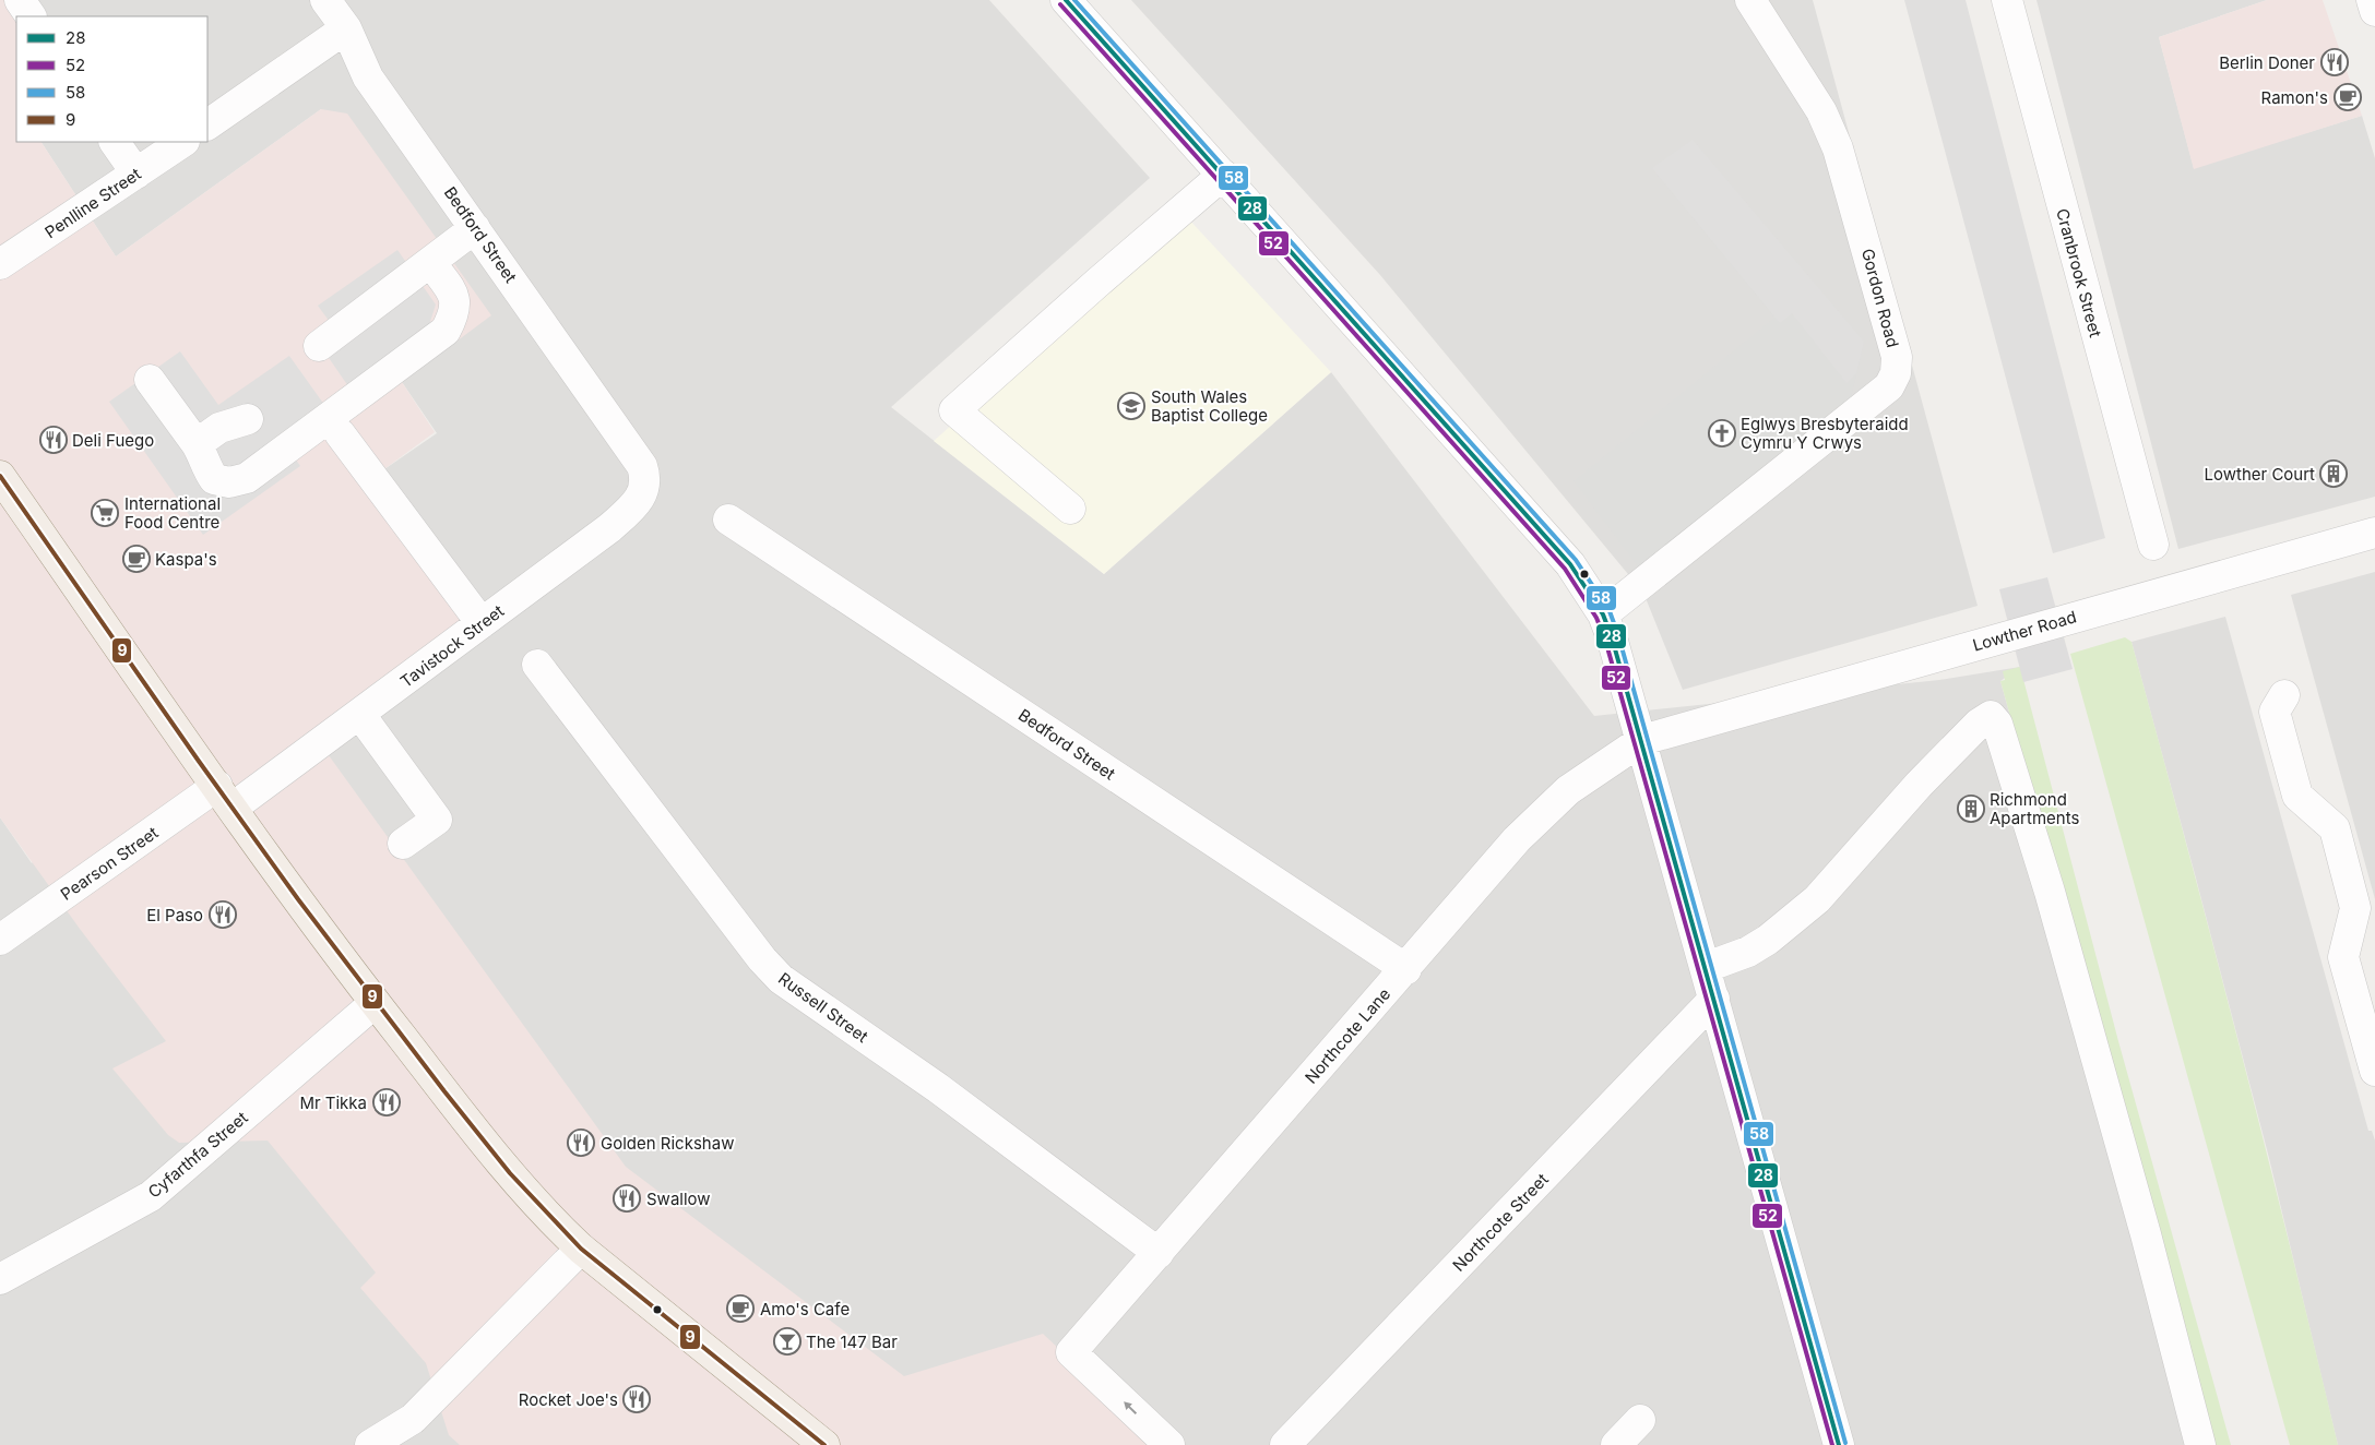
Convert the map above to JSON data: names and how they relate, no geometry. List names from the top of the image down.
{
  "streets": {
    "street": [
      "Penlline Street",
      "Bedford Street",
      "Cranbrook Street",
      "Gordon Road",
      "Lowther Road",
      "Tavistock Street",
      "Pearson Street",
      "Russell Street",
      "Northcote Lane",
      "Cyfarthfa Street",
      "Northcote Street"
    ]
  },
  "crossings": [
    ["Bedford Street", "Tavistock Street"],
    ["Bedford Street", "Northcote Lane"],
    ["Lowther Road", "Northcote Lane"],
    ["Tavistock Street", "Pearson Street"],
    ["Russell Street", "Northcote Lane"]
  ],
  "places": {
    "restaurant": [
      "Berlin Doner",
      "Deli Fuego",
      "El Paso",
      "Mr Tikka",
      "Golden Rickshaw",
      "Swallow",
      "Rocket Joe's"
    ],
    "cafe": ["Ramon's", "Kaspa's", "Amo's Cafe"],
    "school or university": ["South Wales Baptist College"],
    "church": ["Eglwys Bresbyteraidd Cymru Y Crwys"],
    "building": ["Lowther Court", "Richmond Apartments"],
    "supermarket": ["International Food Centre"],
    "bar": ["The 147 Bar"]
  },
  "lines": [
    "transit line 28",
    "transit line 58",
    "transit line 52",
    "transit line 9"
  ],
  "legend": [
    "28",
    "52",
    "58",
    "9"
  ]
}
